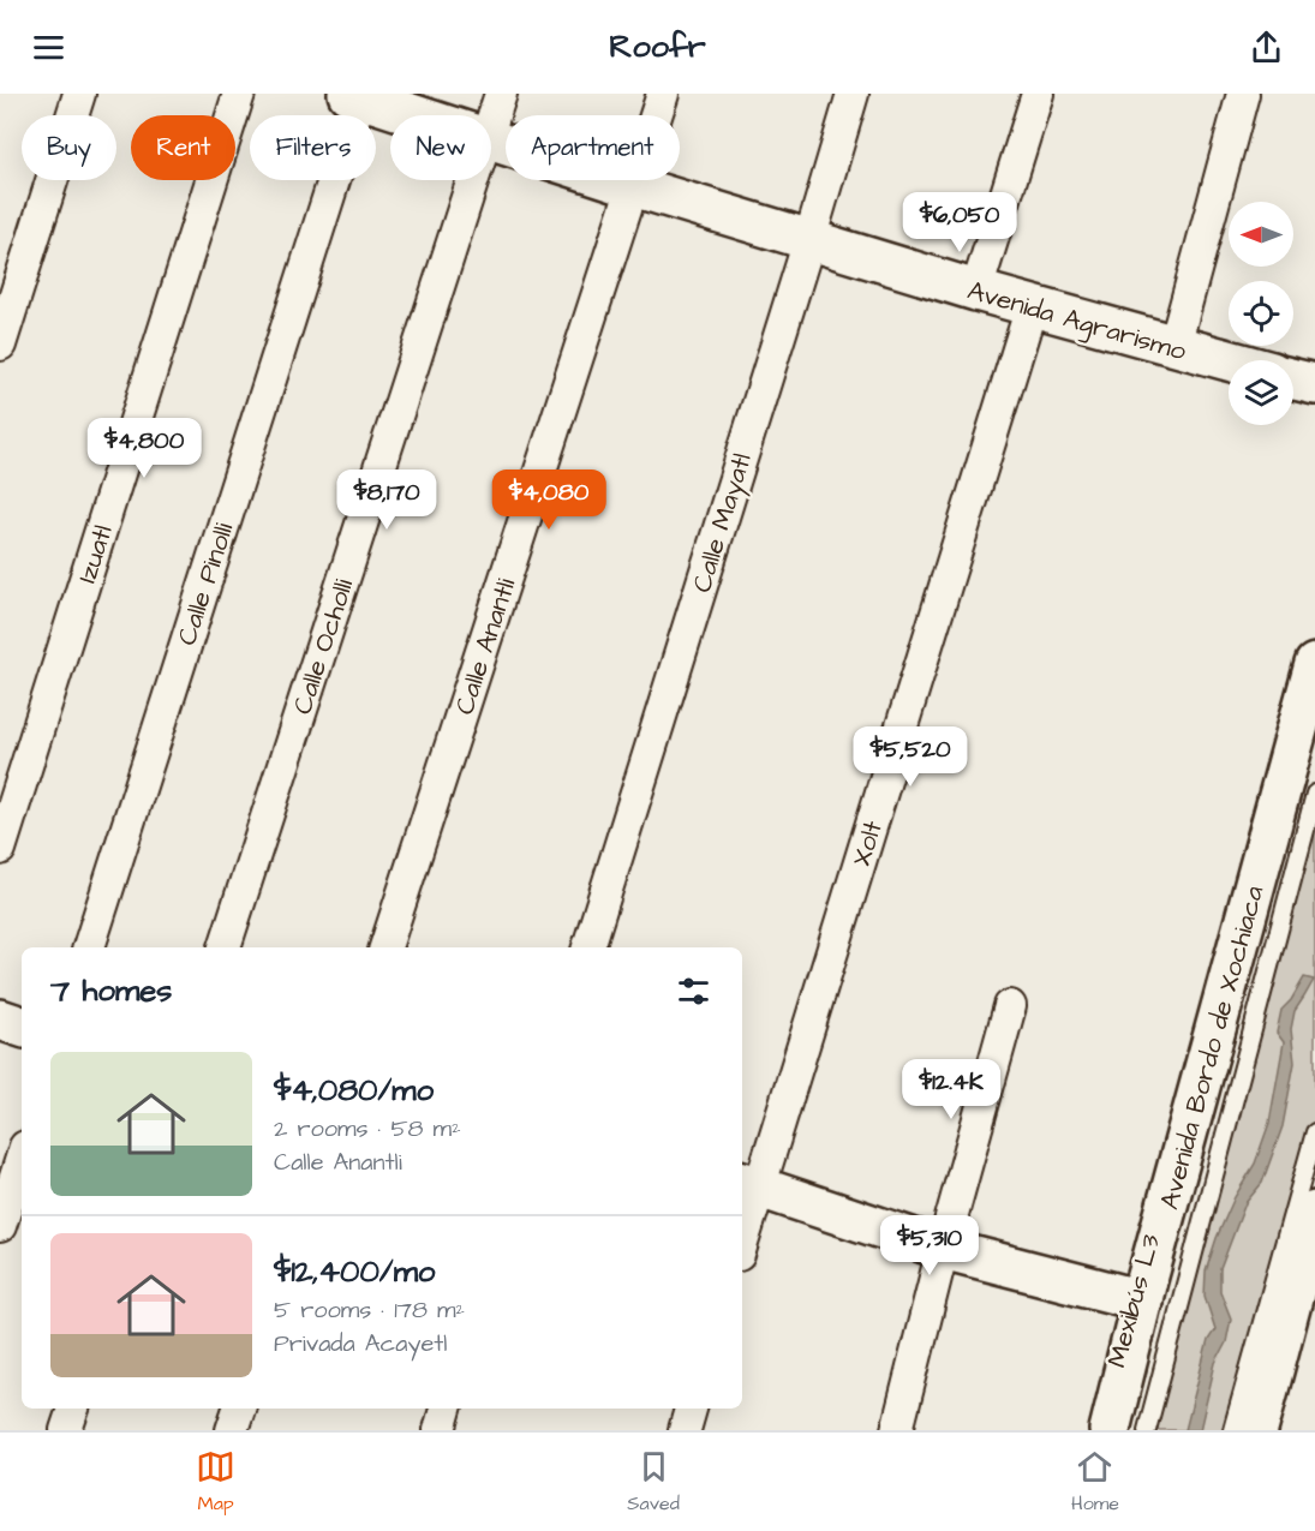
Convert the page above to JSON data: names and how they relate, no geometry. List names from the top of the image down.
{
  "streets": {
    "main road": ["Avenida Agrarismo", "Avenida Bordo de Xochiaca"],
    "street": [
      "Calle Mayatl",
      "Izuatl",
      "Calle Pinolli",
      "Calle Ocholli",
      "Calle Anantli",
      "Xolt"
    ],
    "lane": ["Mexibús L3"]
  },
  "crossings": [
    ["Avenida Agrarismo", "Calle Mayatl"],
    ["Avenida Agrarismo", "Calle Pinolli"],
    ["Avenida Agrarismo", "Calle Anantli"],
    ["Avenida Agrarismo", "Xolt"],
    ["Avenida Bordo de Xochiaca", "Mexibús L3"]
  ],
  "north": "left",
  "page": {
    "header": "Roofr",
    "chip": [
      "Buy",
      "Rent",
      "Filters",
      "New",
      "Apartment"
    ],
    "price": [
      "$6,050",
      "$4,800",
      "$8,170",
      "$4,080",
      "$5,520",
      "$12.4K",
      "$5,310"
    ],
    "heading": "7 homes",
    "list": [
      {
        "name": "$4,080/mo",
        "note": "2 rooms · 58 m² · Calle Anantli"
      },
      {
        "name": "$12,400/mo",
        "note": "5 rooms · 178 m² · Privada Acayetl"
      }
    ],
    "tabs": ["Map", "Saved", "Home"]
  }
}
